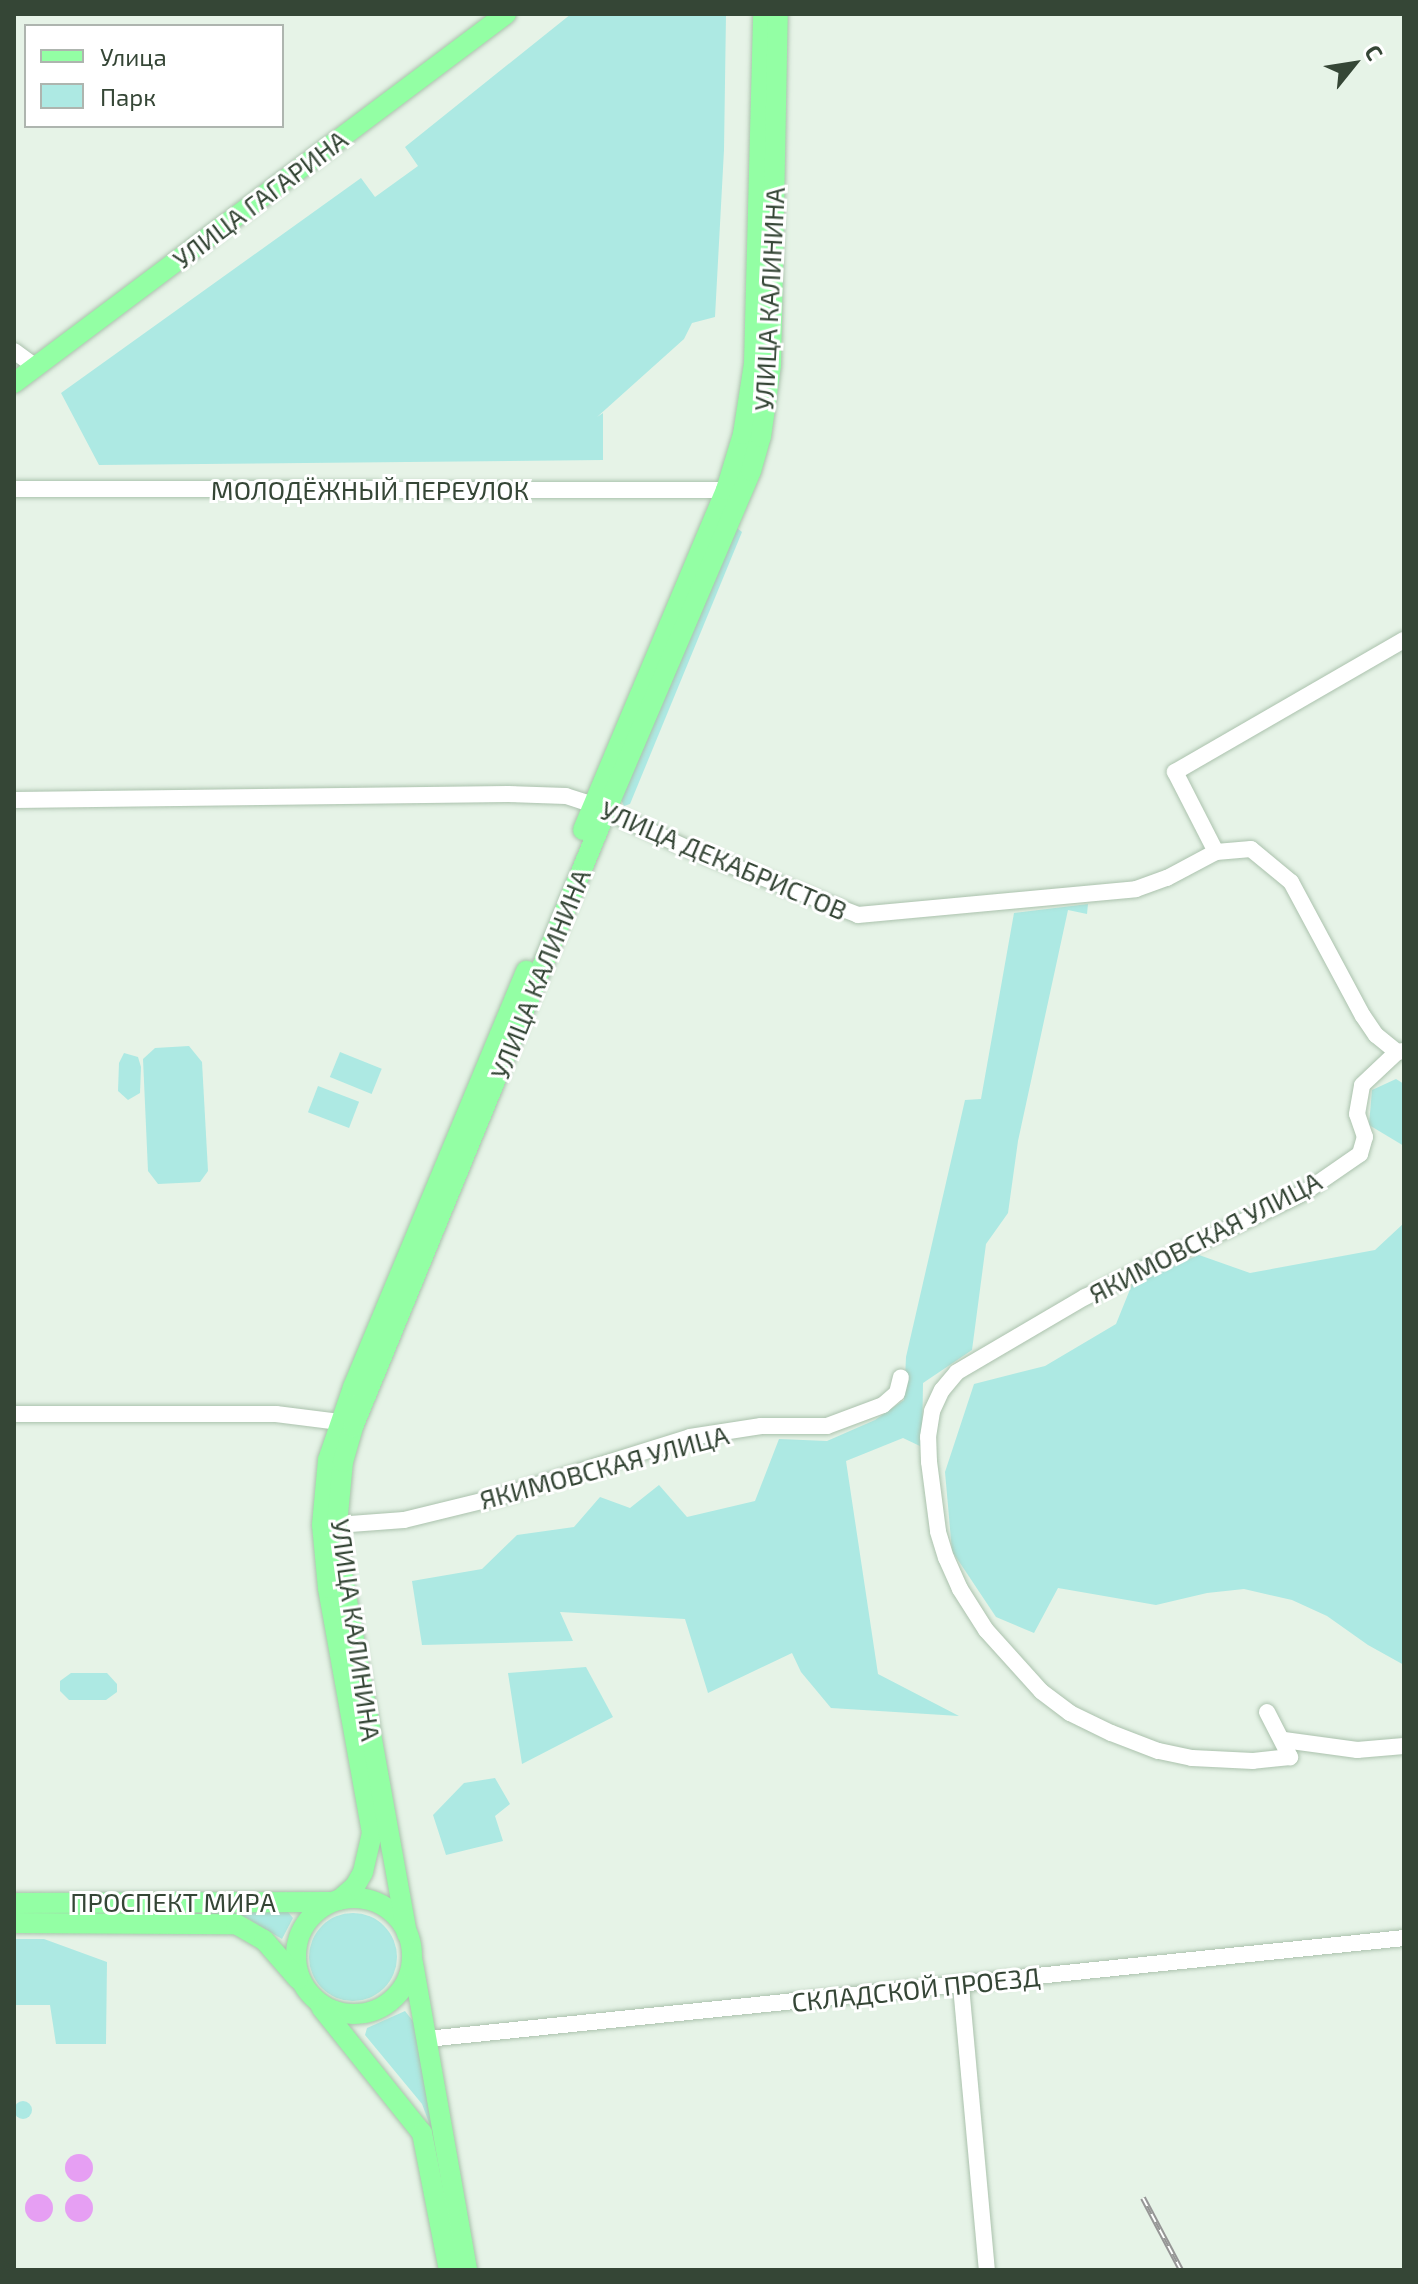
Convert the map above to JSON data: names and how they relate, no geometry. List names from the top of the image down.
{
  "streets": {
    "main road": ["УЛИЦА ГАГАРИНА", "УЛИЦА КАЛИНИНА", "ПРОСПЕКТ МИРА"],
    "street": [
      "МОЛОДЁЖНЫЙ ПЕРЕУЛОК",
      "УЛИЦА ДЕКАБРИСТОВ",
      "ЯКИМОВСКАЯ УЛИЦА",
      "СКЛАДСКОЙ ПРОЕЗД"
    ]
  },
  "crossings": [
    ["УЛИЦА КАЛИНИНА", "МОЛОДЁЖНЫЙ ПЕРЕУЛОК"],
    ["УЛИЦА КАЛИНИНА", "УЛИЦА ДЕКАБРИСТОВ"],
    ["УЛИЦА КАЛИНИНА", "ЯКИМОВСКАЯ УЛИЦА"],
    ["УЛИЦА КАЛИНИНА", "ПРОСПЕКТ МИРА"]
  ],
  "legend": ["Улица", "Парк"],
  "north": "top right"
}
